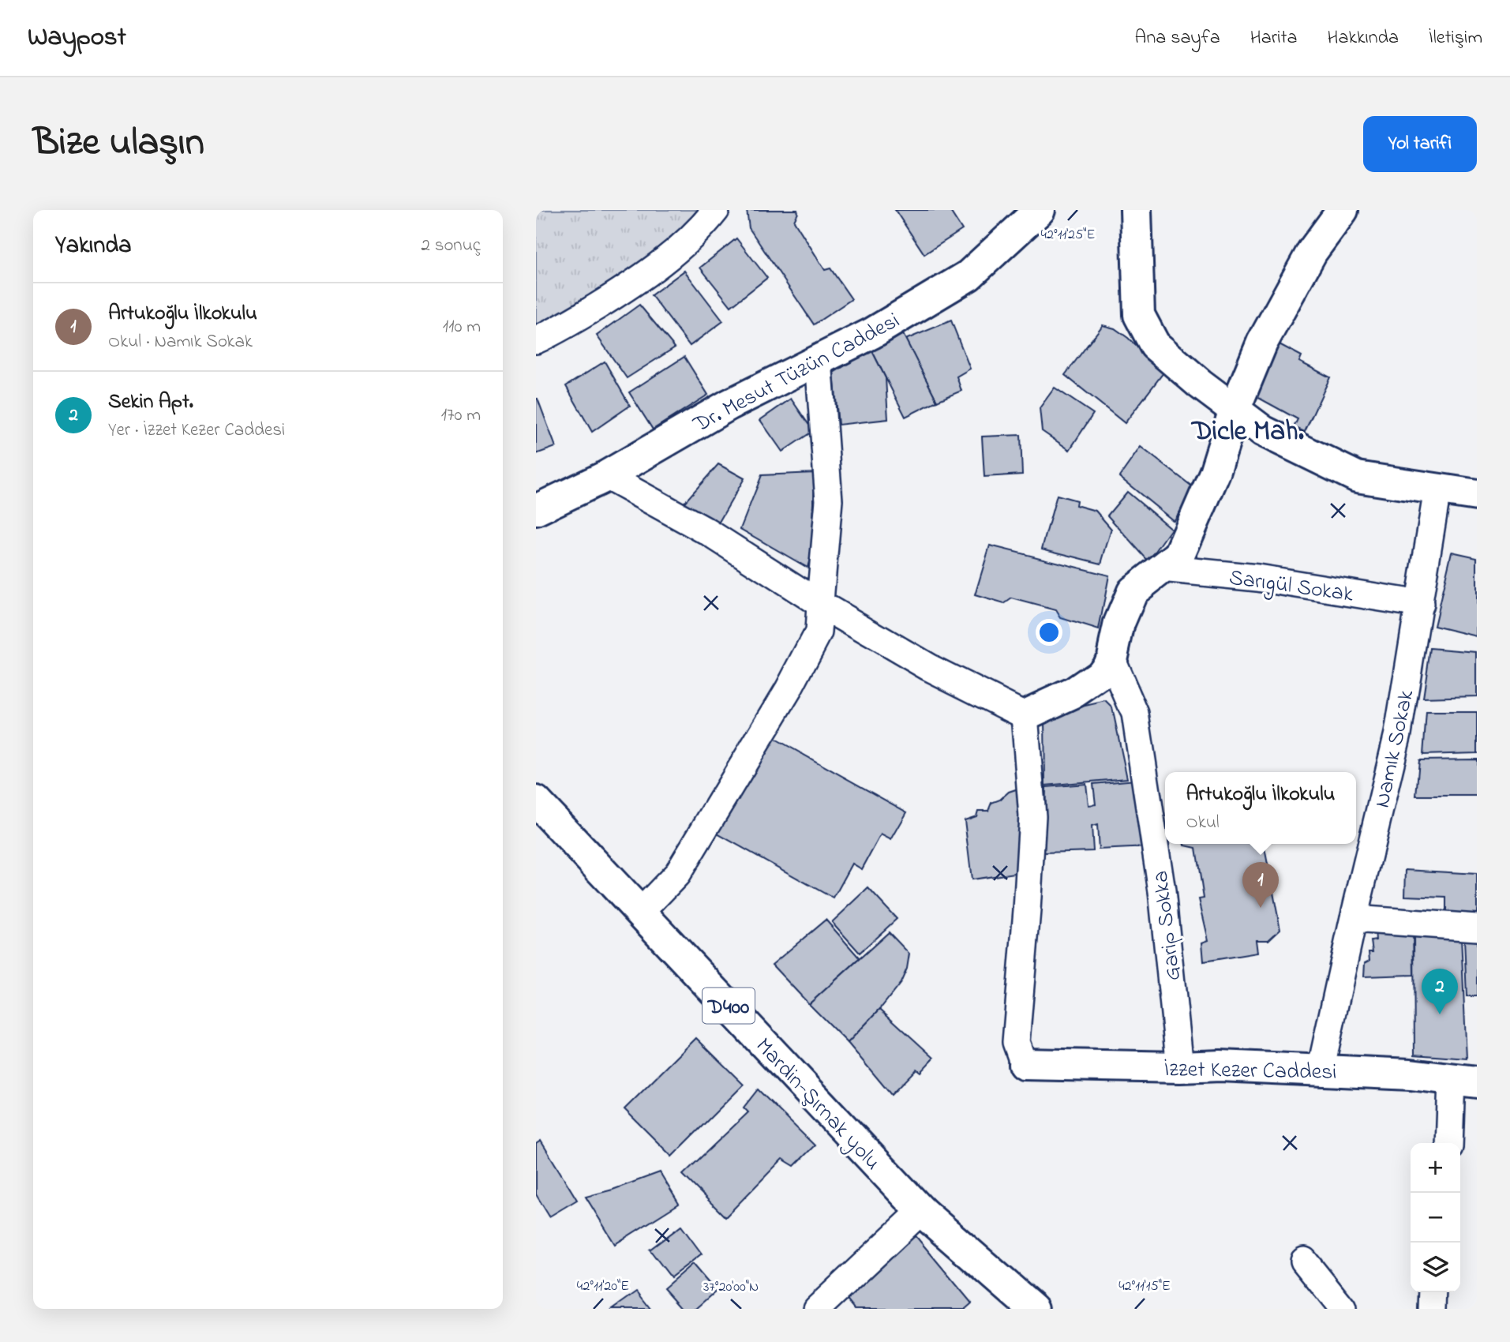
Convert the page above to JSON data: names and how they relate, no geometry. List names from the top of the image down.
{
  "streets": {
    "main road": [
      "Dr. Mesut Tüzün Caddesi",
      "D400",
      "İzzet Kezer Caddesi",
      "Mardin-Şırnak yolu"
    ],
    "street": ["Sarıgül Sokak", "Namık Sokak", "Garip Sokka"]
  },
  "crossings": [
    ["Sarıgül Sokak", "Namık Sokak"],
    ["Namık Sokak", "İzzet Kezer Caddesi"],
    ["Garip Sokka", "İzzet Kezer Caddesi"]
  ],
  "districts": ["Dicle Mah."],
  "page": {
    "header": "Waypost",
    "nav": [
      "Ana sayfa",
      "Harita",
      "Hakkında",
      "İletişim"
    ],
    "title": "Bize ulaşın",
    "buttons": "Yol tarifi",
    "heading": ["Yakında", "2 sonuç"],
    "list": [
      {
        "mark": "1",
        "name": "Artukoğlu İlkokulu",
        "note": "Okul · Namık Sokak",
        "value": "110 m"
      },
      {
        "mark": "2",
        "name": "Sekin Apt.",
        "note": "Yer · İzzet Kezer Caddesi",
        "value": "170 m"
      }
    ],
    "popup": ["Artukoğlu İlkokulu", "Okul"],
    "pins": ["1", "2"],
    "map_buttons": ["+", "−"]
  },
  "coordinates": [
    "42°11'25\"E",
    "42°11'20\"E",
    "42°11'15\"E",
    "37°20'00\"N"
  ]
}
